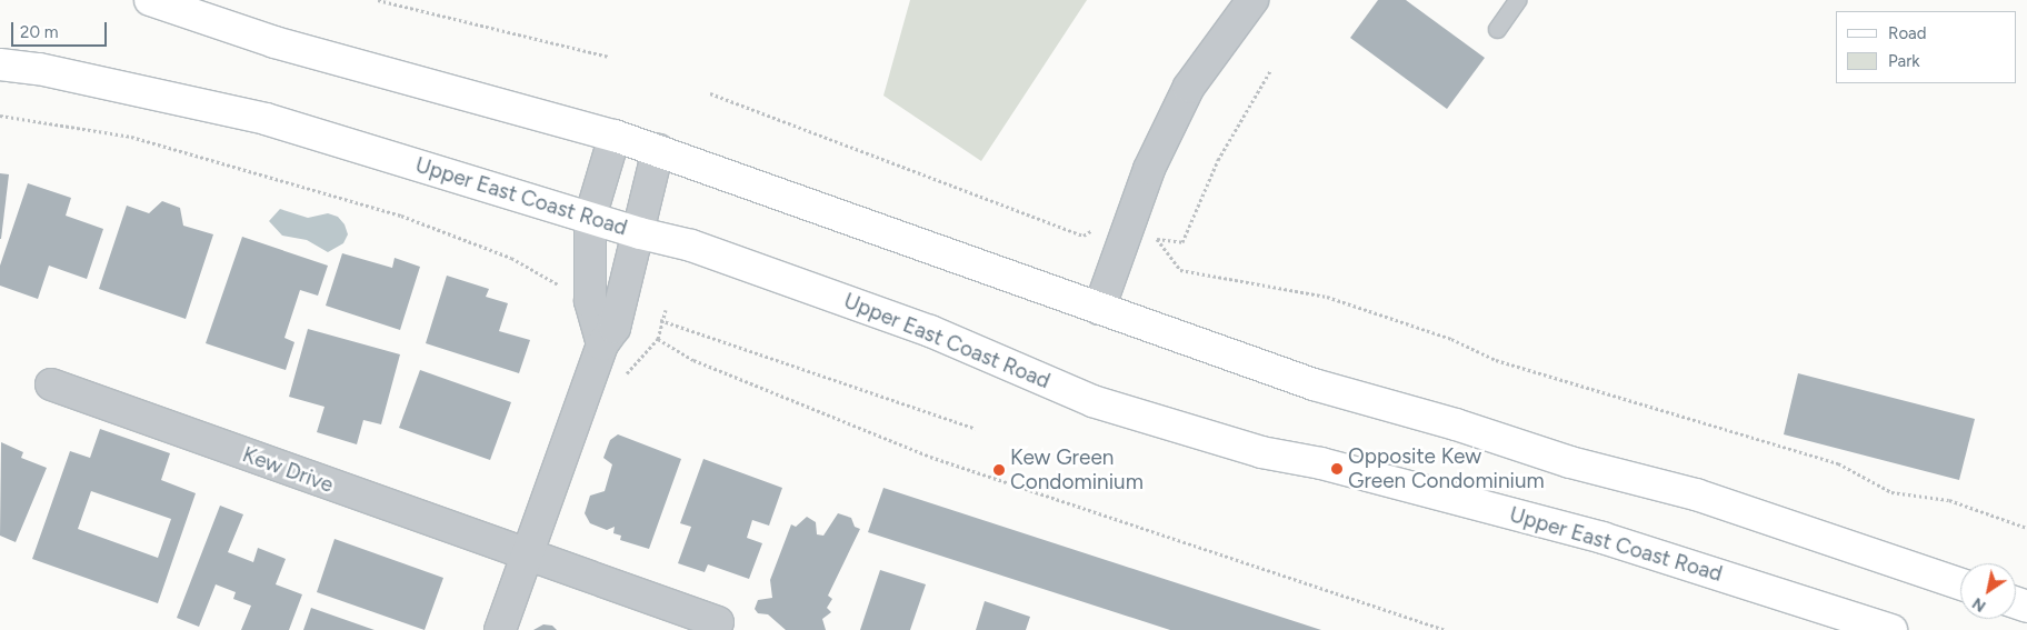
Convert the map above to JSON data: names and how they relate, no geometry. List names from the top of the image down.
{
  "streets": {
    "main road": ["Upper East Coast Road"],
    "street": ["Kew Drive"]
  },
  "places": ["Opposite Kew Green Condominium", "Kew Green Condominium"],
  "legend": ["Road", "Park"],
  "scale_bar": "20 m",
  "north": "bottom left"
}
